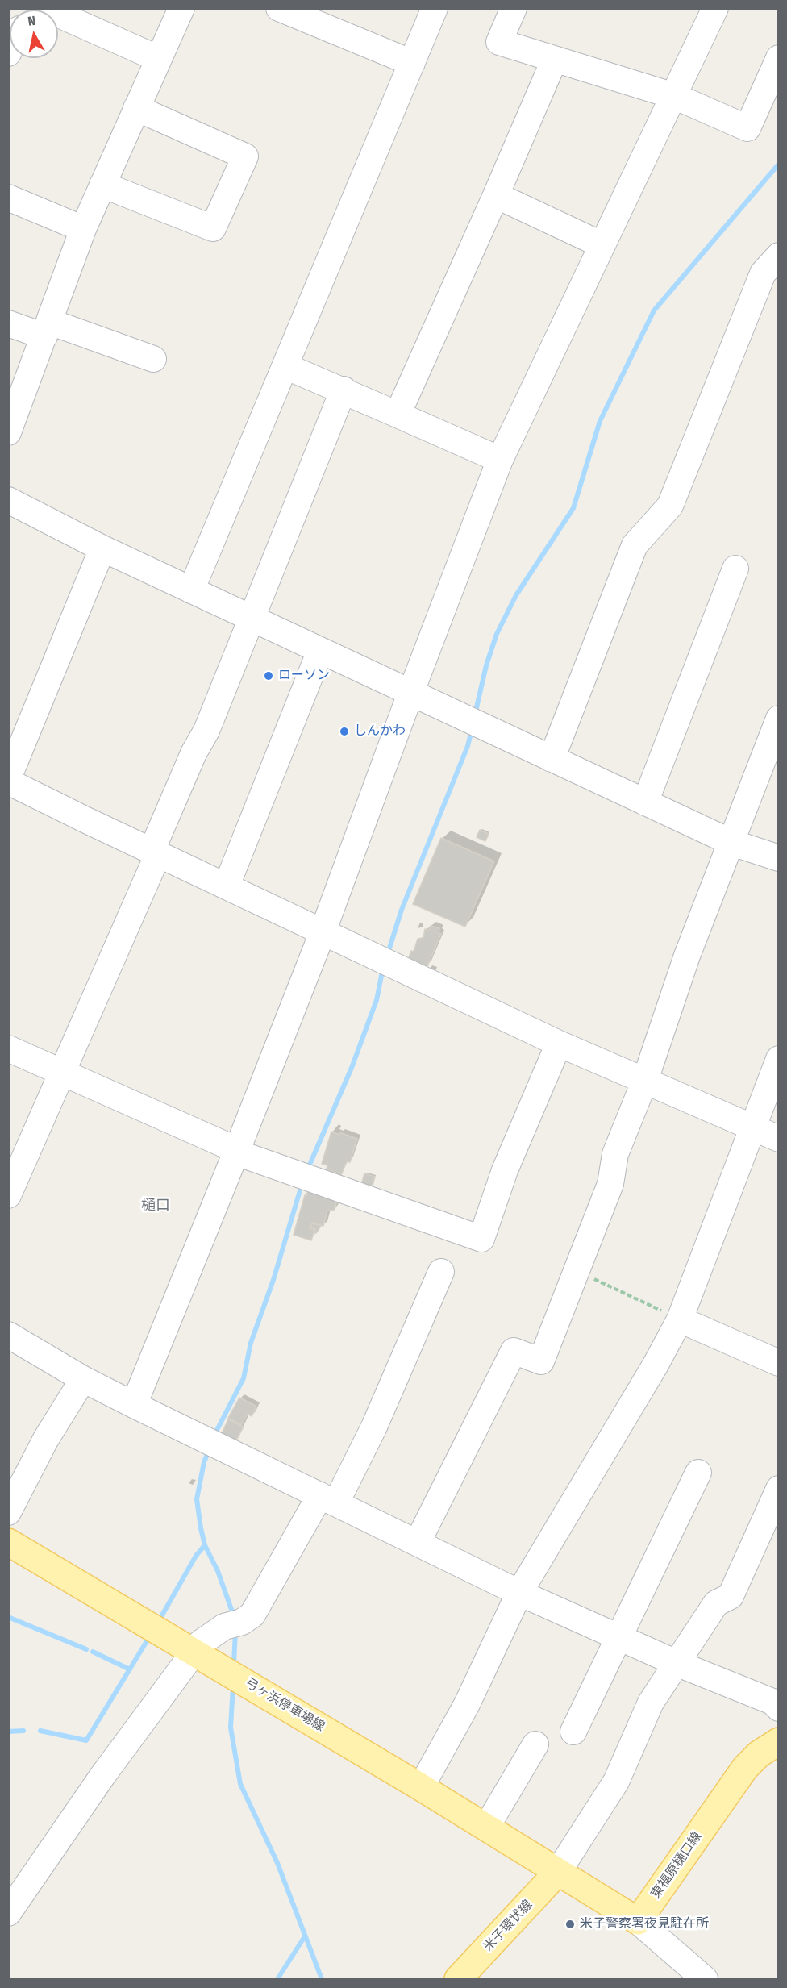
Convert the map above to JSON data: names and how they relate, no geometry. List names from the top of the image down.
{
  "streets": {
    "main road": ["弓ヶ浜停車場線", "東福原樋口線", "米子環状線"]
  },
  "crossings": [
    ["弓ヶ浜停車場線", "米子環状線"]
  ],
  "districts": ["樋口"],
  "places": ["ローソン", "しんかわ", "米子警察署夜見駐在所"],
  "north": "top"
}
